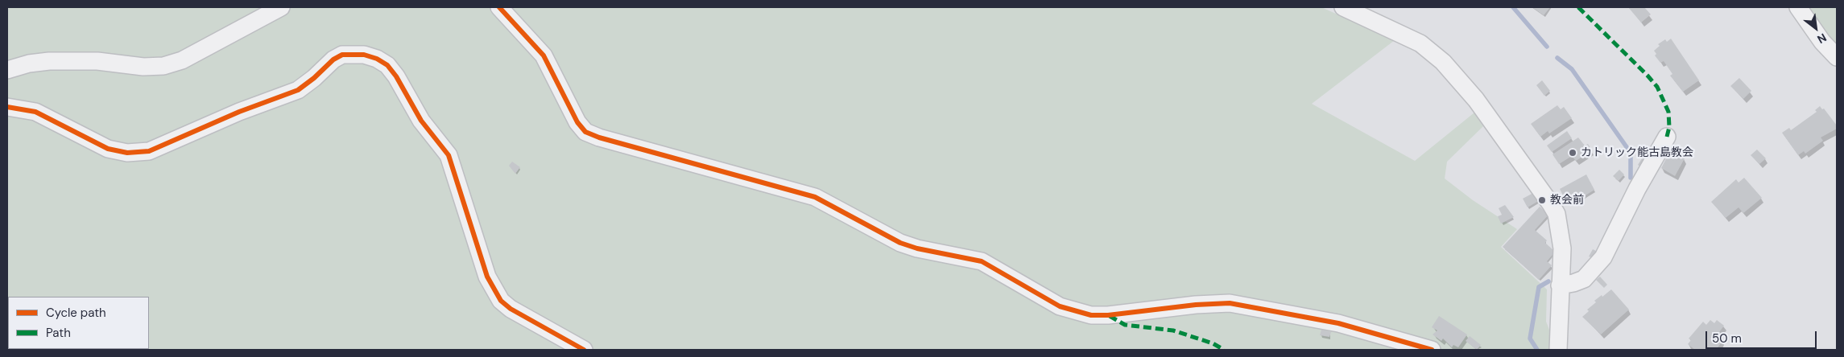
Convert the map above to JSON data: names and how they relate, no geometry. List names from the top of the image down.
{
  "places": ["カトリック能古島教会", "教会前"],
  "legend": ["Cycle path", "Path"],
  "scale_bar": "50 m",
  "north": "bottom right"
}
